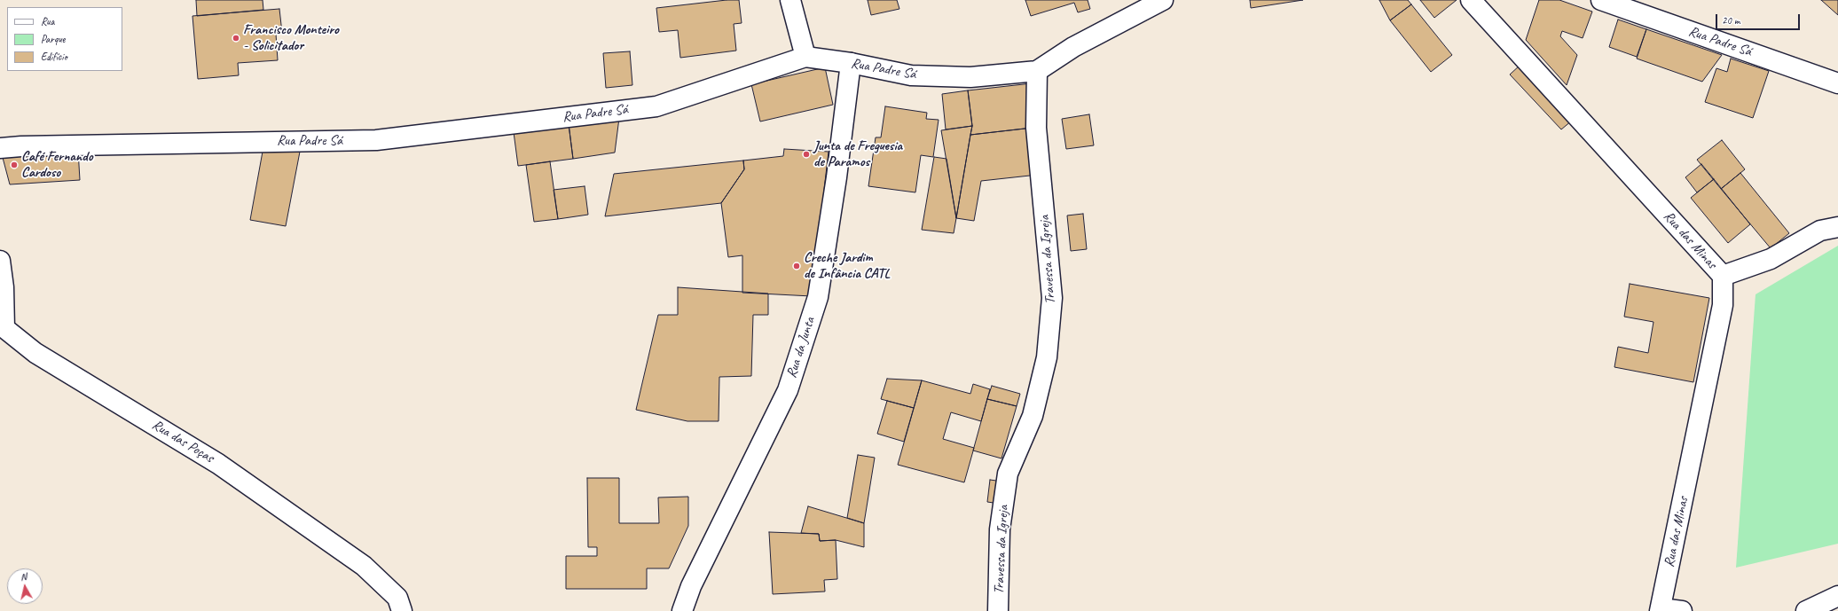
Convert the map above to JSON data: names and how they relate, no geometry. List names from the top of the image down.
{
  "streets": {
    "street": [
      "Rua Padre Sá",
      "Rua das Minas",
      "Travessa da Igreja",
      "Rua da Junta",
      "Rua das Poças"
    ]
  },
  "crossings": [
    ["Rua Padre Sá", "Travessa da Igreja"],
    ["Rua Padre Sá", "Rua da Junta"]
  ],
  "places": [
    "Francisco Monteiro - Solicitador",
    "Junta de Freguesia de Paramos",
    "Café Fernando Cardoso",
    "Creche Jardim de Infância CATL"
  ],
  "legend": ["Rua", "Parque", "Edifício"],
  "scale_bar": "20 m",
  "north": "top"
}
